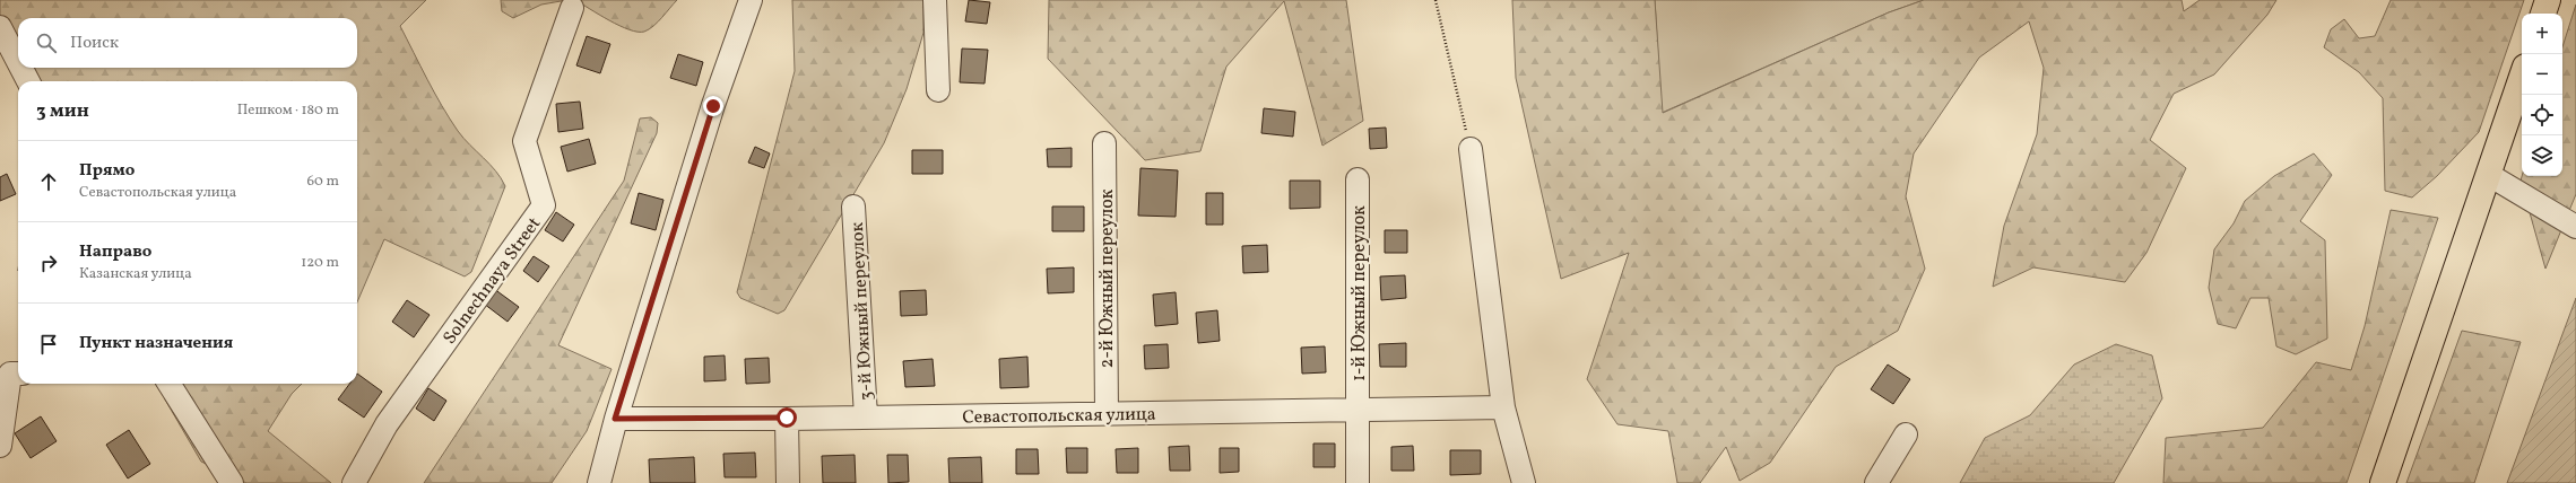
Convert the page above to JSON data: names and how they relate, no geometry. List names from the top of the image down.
{
  "streets": {
    "street": [
      "2-й Южный переулок",
      "Solnechnaya Street",
      "1-й Южный переулок",
      "3-й Южный переулок",
      "Севастопольская улица"
    ]
  },
  "crossings": [
    ["2-й Южный переулок", "Севастопольская улица"],
    ["1-й Южный переулок", "Севастопольская улица"],
    ["3-й Южный переулок", "Севастопольская улица"]
  ],
  "page": {
    "map_buttons": ["+", "−"],
    "search": "Поиск",
    "heading": ["3 мин", "Пешком · 180 m"],
    "list": [
      ["Прямо", "Севастопольская улица", "60 m"],
      ["Направо", "Казанская улица", "120 m"],
      "Пункт назначения"
    ]
  }
}
